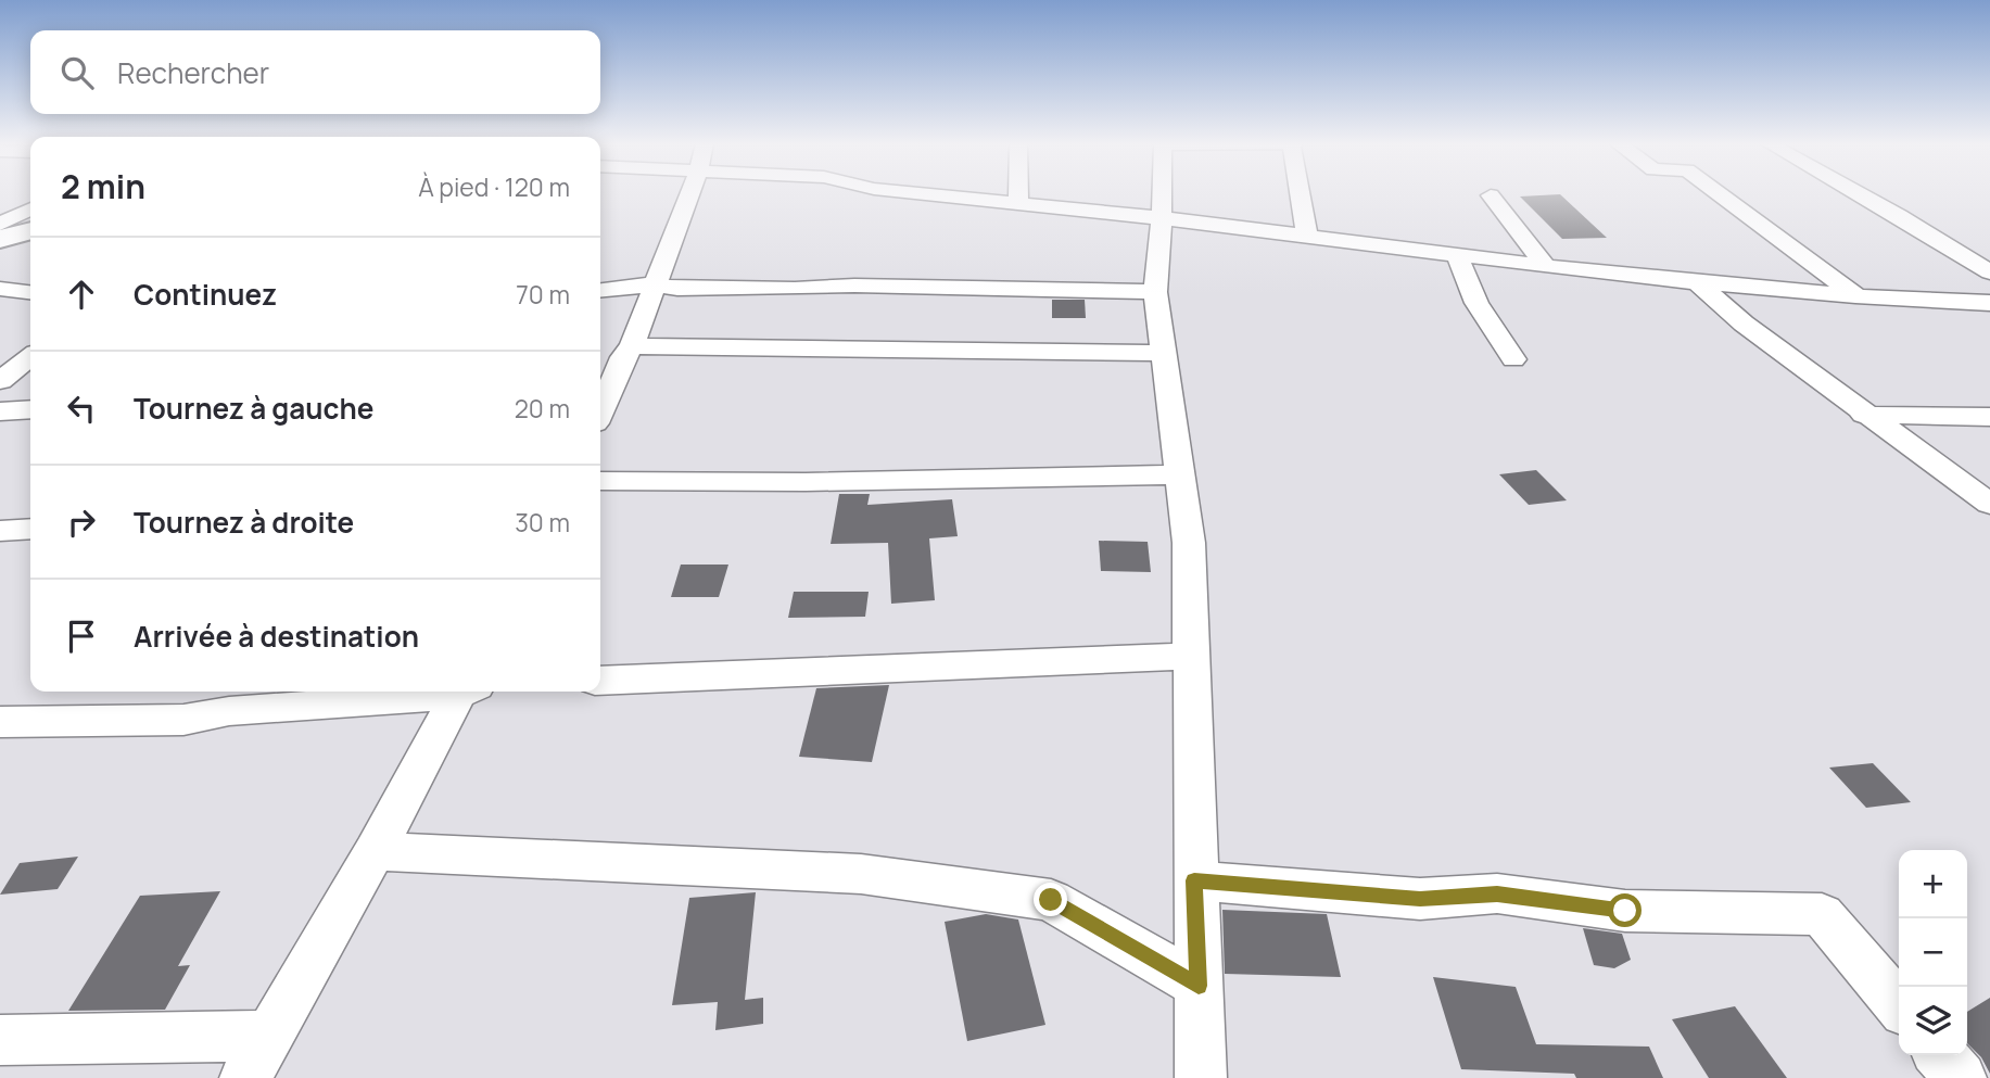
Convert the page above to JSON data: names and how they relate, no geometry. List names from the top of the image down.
{
  "page": {
    "search": "Rechercher",
    "heading": ["2 min", "À pied · 120 m"],
    "list": [
      ["Continuez", "70 m"],
      ["Tournez à gauche", "20 m"],
      ["Tournez à droite", "30 m"],
      "Arrivée à destination"
    ],
    "map_buttons": ["+", "−"]
  }
}
